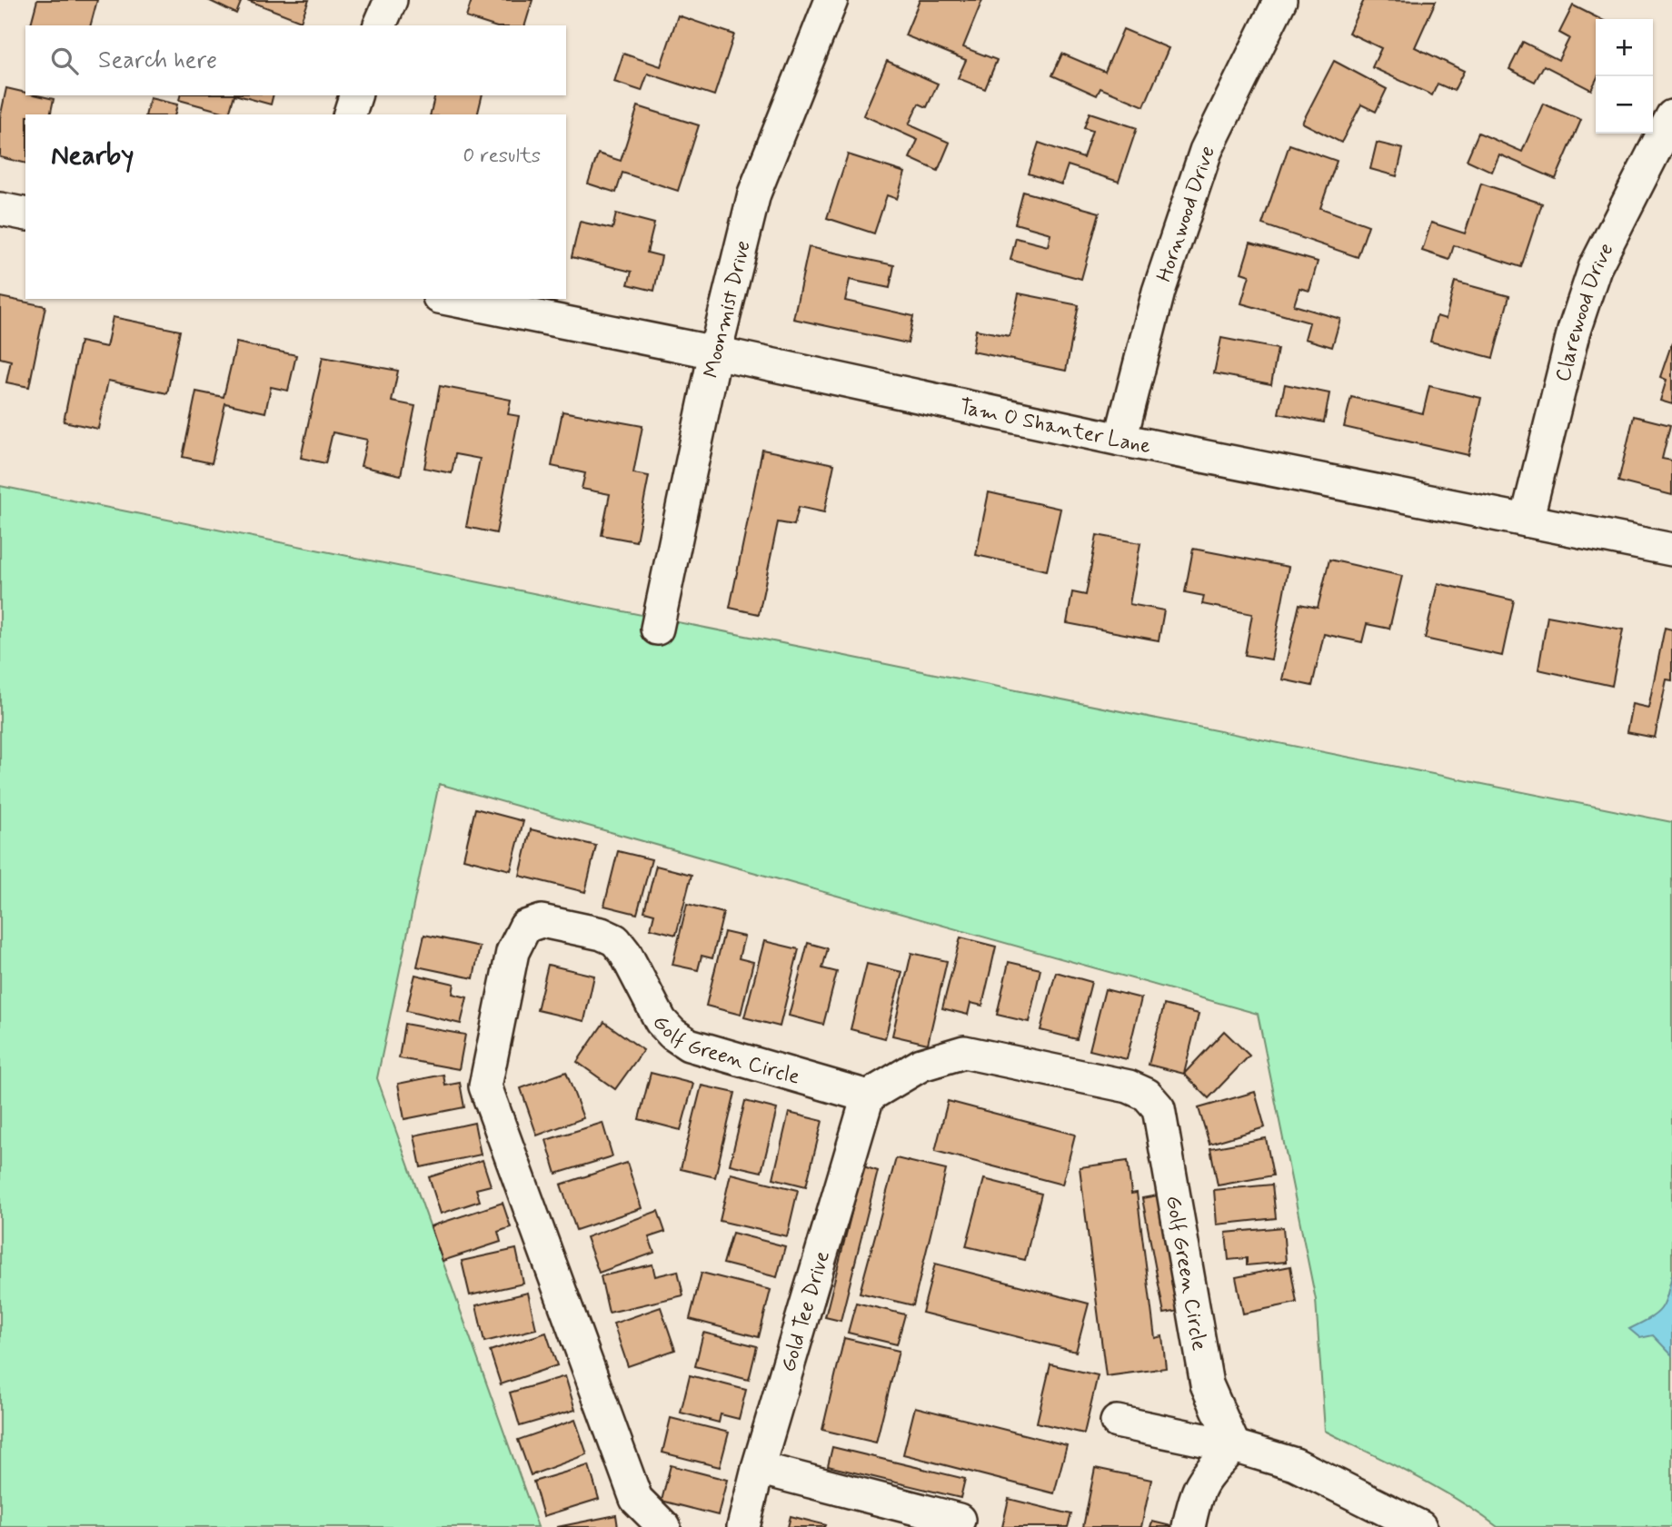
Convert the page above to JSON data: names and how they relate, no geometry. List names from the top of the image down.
{
  "streets": {
    "street": [
      "Hornwood Drive",
      "Moonmist Drive",
      "Clarewood Drive",
      "Tam O Shanter Lane",
      "Golf Green Circle",
      "Gold Tee Drive"
    ]
  },
  "crossings": [
    ["Hornwood Drive", "Tam O Shanter Lane"],
    ["Moonmist Drive", "Tam O Shanter Lane"],
    ["Clarewood Drive", "Tam O Shanter Lane"],
    ["Golf Green Circle", "Gold Tee Drive"]
  ],
  "page": {
    "map_buttons": ["+", "−"],
    "search": "Search here",
    "heading": ["Nearby", "0 results"]
  }
}
